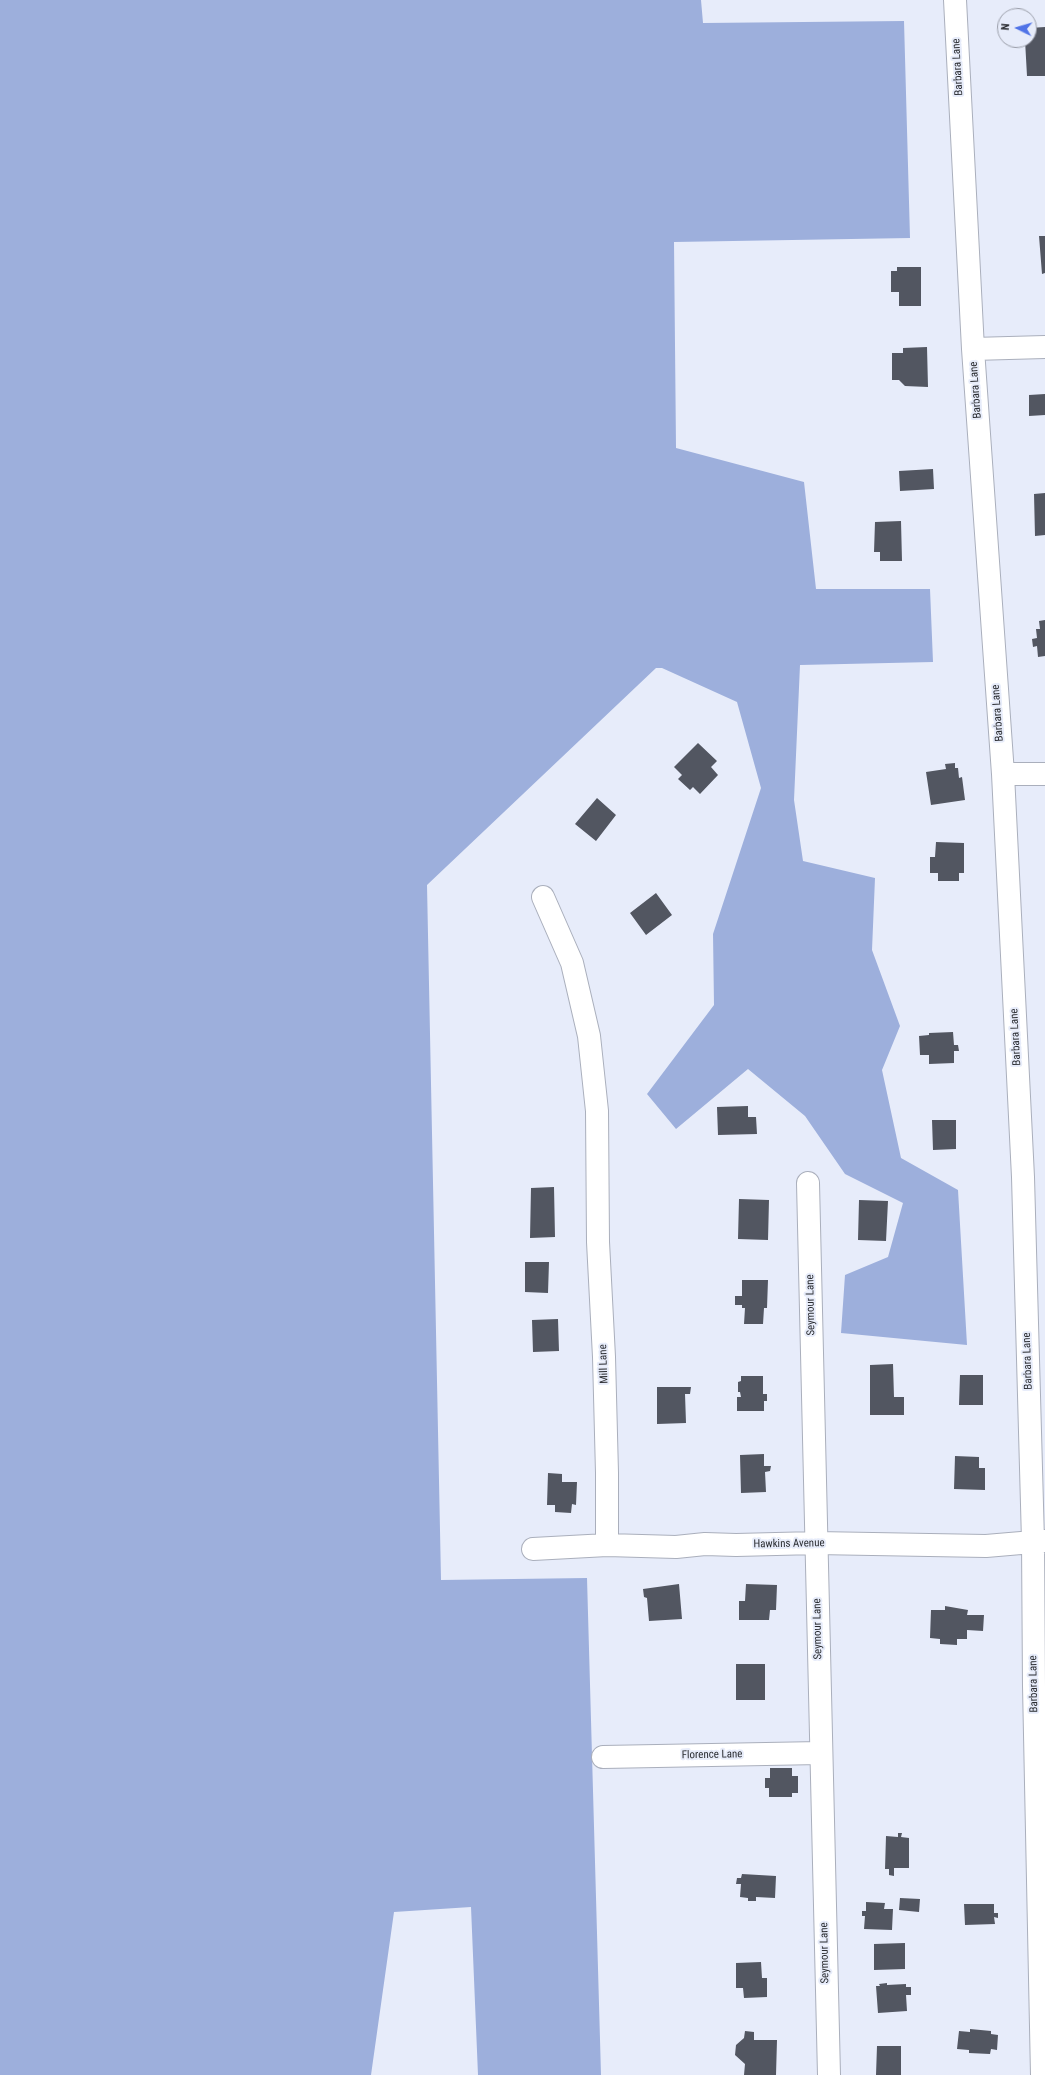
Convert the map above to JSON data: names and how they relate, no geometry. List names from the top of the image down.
{
  "streets": {
    "street": [
      "Barbara Lane",
      "Seymour Lane",
      "Mill Lane",
      "Hawkins Avenue",
      "Florence Lane"
    ]
  },
  "crossings": [
    ["Barbara Lane", "Hawkins Avenue"],
    ["Seymour Lane", "Hawkins Avenue"],
    ["Seymour Lane", "Florence Lane"],
    ["Mill Lane", "Hawkins Avenue"]
  ],
  "north": "left"
}
